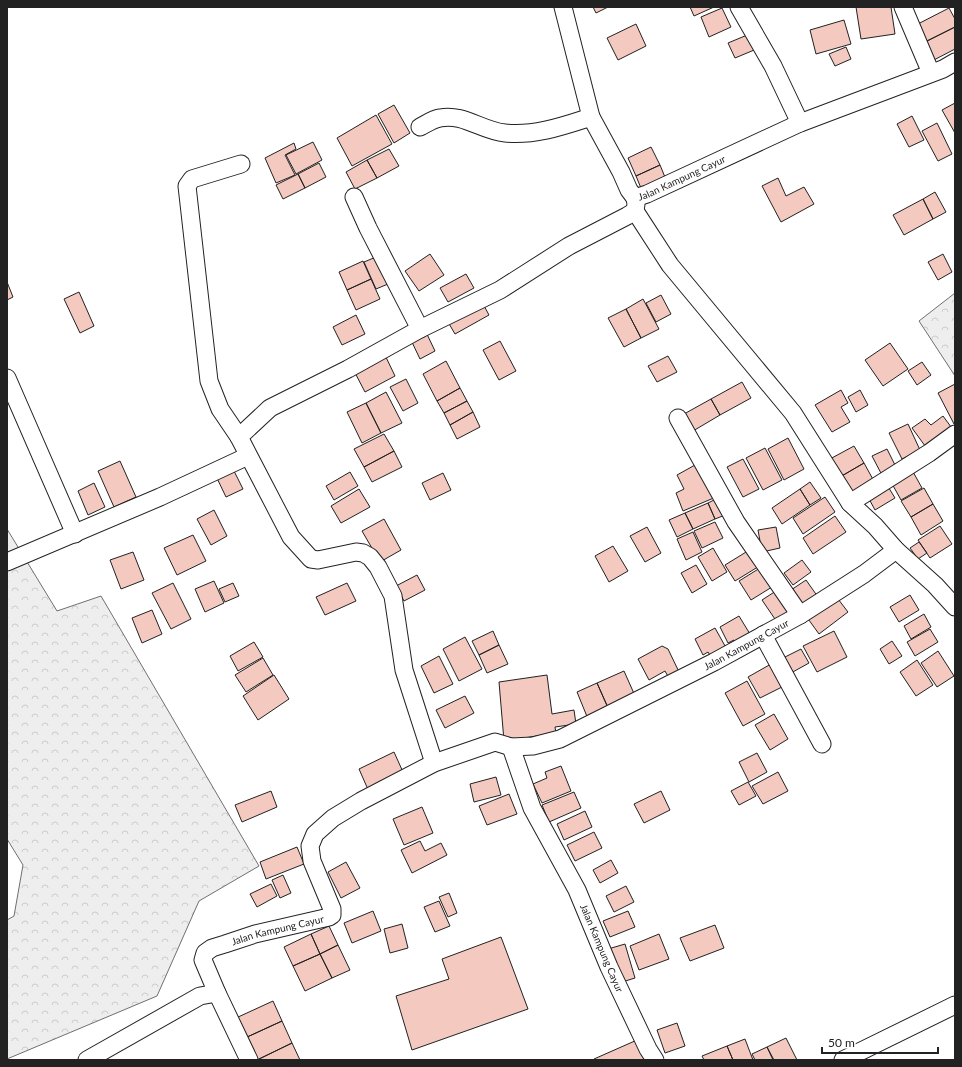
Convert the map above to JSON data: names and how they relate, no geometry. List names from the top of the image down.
{
  "streets": {
    "street": ["Jalan Kampung Cayur"]
  },
  "scale_bar": "50 m"
}
